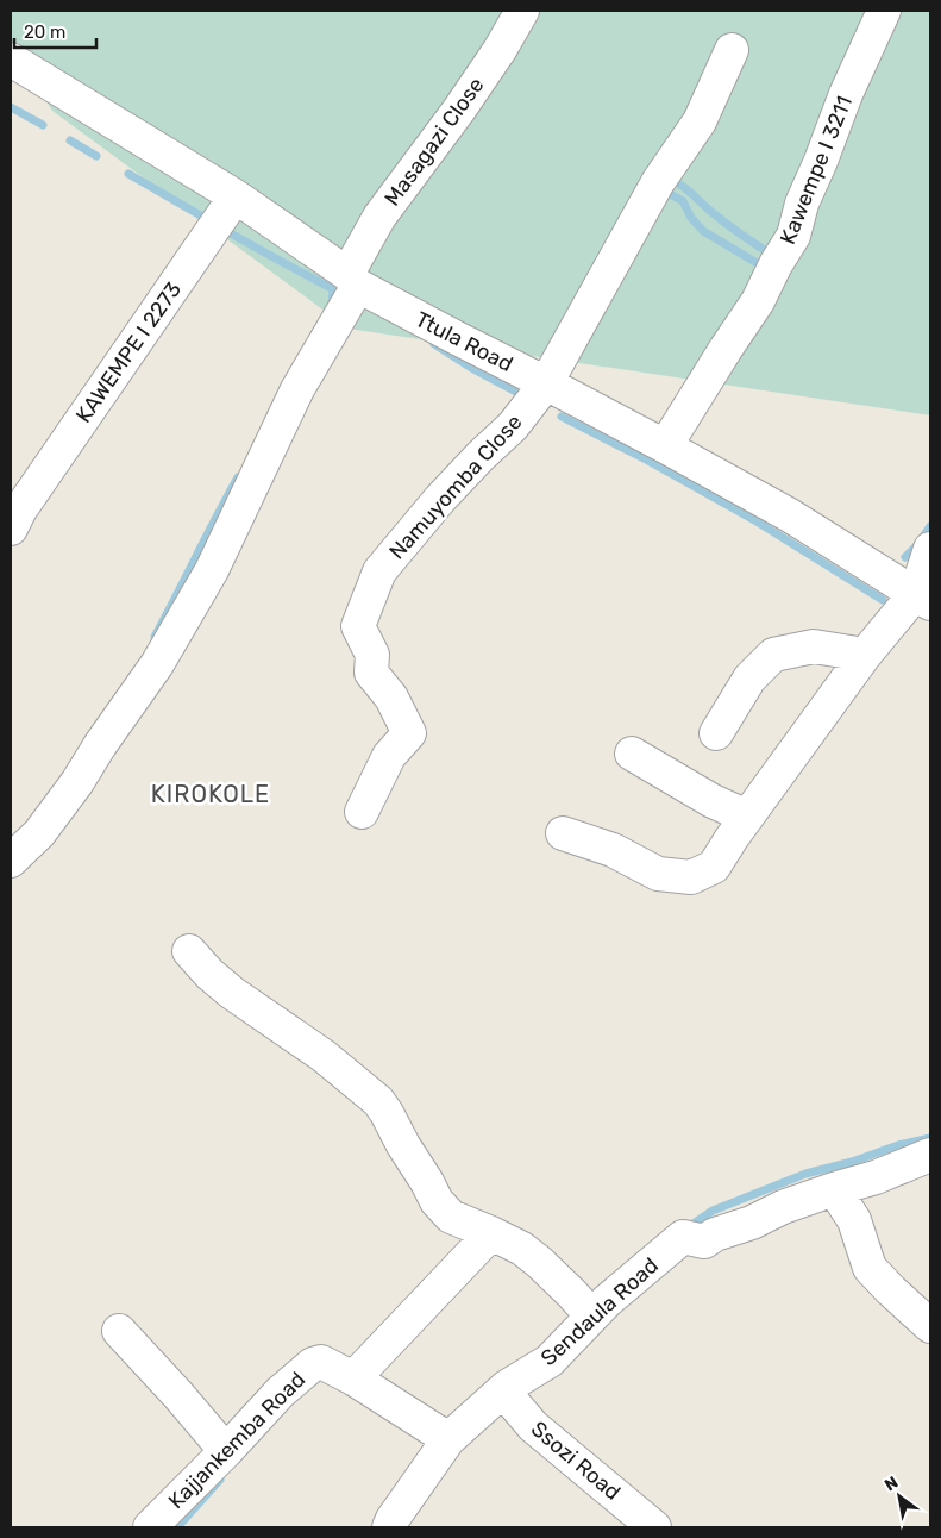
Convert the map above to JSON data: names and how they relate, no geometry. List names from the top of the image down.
{
  "streets": {
    "street": [
      "Masagazi Close",
      "Kawempe I 3211",
      "Ttula Road",
      "KAWEMPE I 2273",
      "Namuyomba Close",
      "Sendaula Road",
      "Kajjankemba Road",
      "Ssozi Road"
    ]
  },
  "crossings": [
    ["Masagazi Close", "Ttula Road"],
    ["Kawempe I 3211", "Ttula Road"],
    ["Ttula Road", "KAWEMPE I 2273"],
    ["Ttula Road", "Namuyomba Close"],
    ["Sendaula Road", "Kajjankemba Road"],
    ["Sendaula Road", "Ssozi Road"]
  ],
  "districts": ["KIROKOLE"],
  "scale_bar": "20 m",
  "north": "top left"
}
